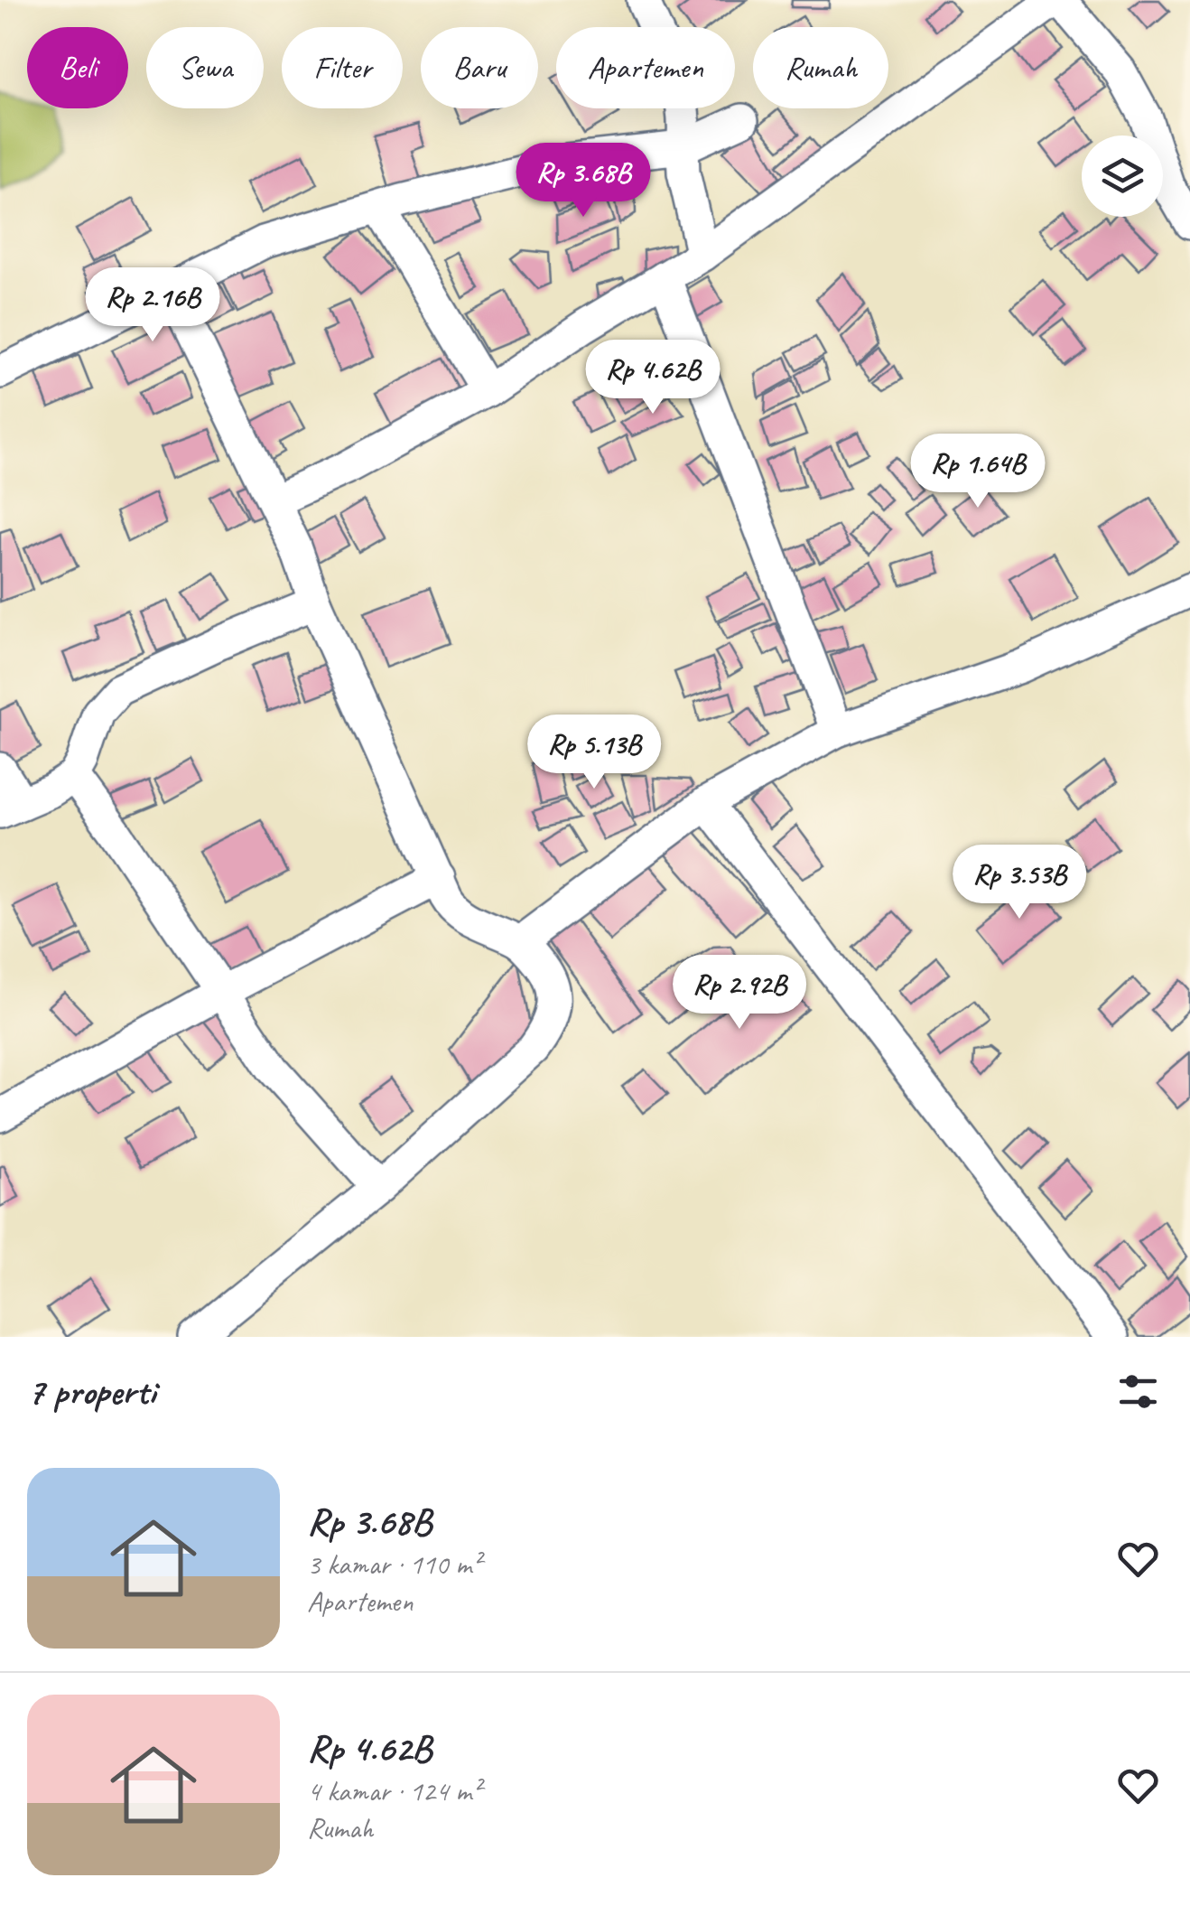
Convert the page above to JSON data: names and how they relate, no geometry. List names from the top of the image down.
{
  "page": {
    "chip": [
      "Beli",
      "Sewa",
      "Filter",
      "Baru",
      "Apartemen",
      "Rumah"
    ],
    "price": [
      "Rp 3.68B",
      "Rp 2.16B",
      "Rp 4.62B",
      "Rp 1.64B",
      "Rp 5.13B",
      "Rp 3.53B",
      "Rp 2.92B"
    ],
    "heading": "7 properti",
    "list": [
      {
        "name": "Rp 3.68B",
        "note": "3 kamar · 110 m² · Apartemen"
      },
      {
        "name": "Rp 4.62B",
        "note": "4 kamar · 124 m² · Rumah"
      }
    ]
  }
}
